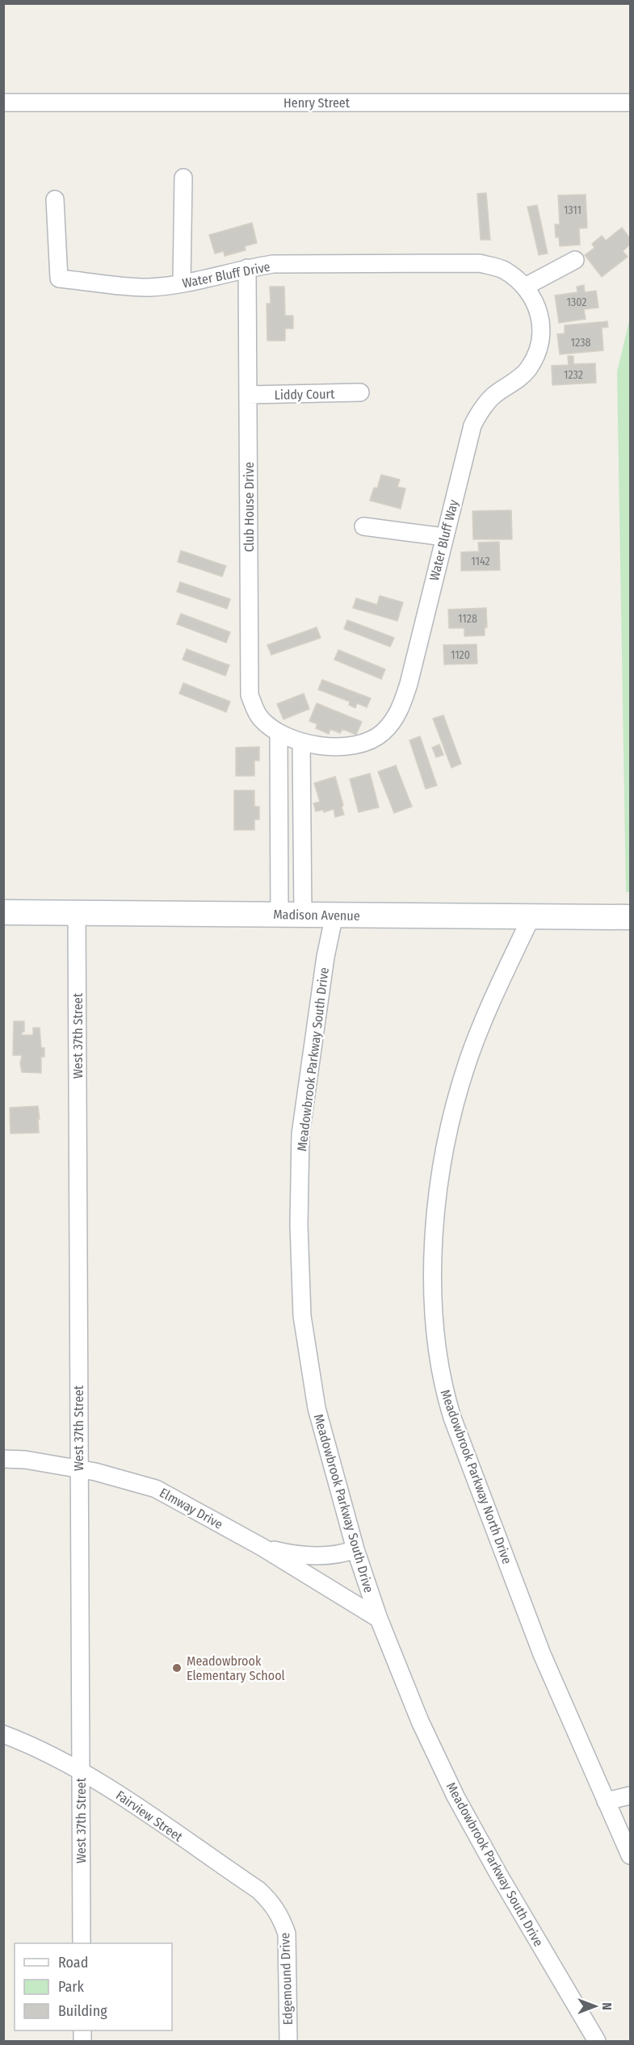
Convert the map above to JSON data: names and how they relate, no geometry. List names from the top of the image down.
{
  "streets": {
    "street": [
      "Henry Street",
      "Water Bluff Drive",
      "Liddy Court",
      "Club House Drive",
      "Water Bluff Way",
      "Madison Avenue",
      "West 37th Street",
      "Meadowbrook Parkway South Drive",
      "Meadowbrook Parkway North Drive",
      "Elmway Drive",
      "Fairview Street",
      "Edgemound Drive"
    ]
  },
  "crossings": [
    ["Water Bluff Drive", "Club House Drive"],
    ["Water Bluff Drive", "Water Bluff Way"],
    ["Liddy Court", "Club House Drive"],
    ["Club House Drive", "Water Bluff Way"],
    ["Madison Avenue", "West 37th Street"],
    ["Madison Avenue", "Meadowbrook Parkway South Drive"],
    ["Madison Avenue", "Meadowbrook Parkway North Drive"],
    ["West 37th Street", "Elmway Drive"],
    ["West 37th Street", "Fairview Street"],
    ["Meadowbrook Parkway South Drive", "Elmway Drive"],
    ["Fairview Street", "Edgemound Drive"]
  ],
  "places": ["Meadowbrook Elementary School"],
  "house_numbers": [
    "1311",
    "1302",
    "1238",
    "1232",
    "1142",
    "1128",
    "1120"
  ],
  "legend": ["Road", "Park", "Building"],
  "north": "right"
}
